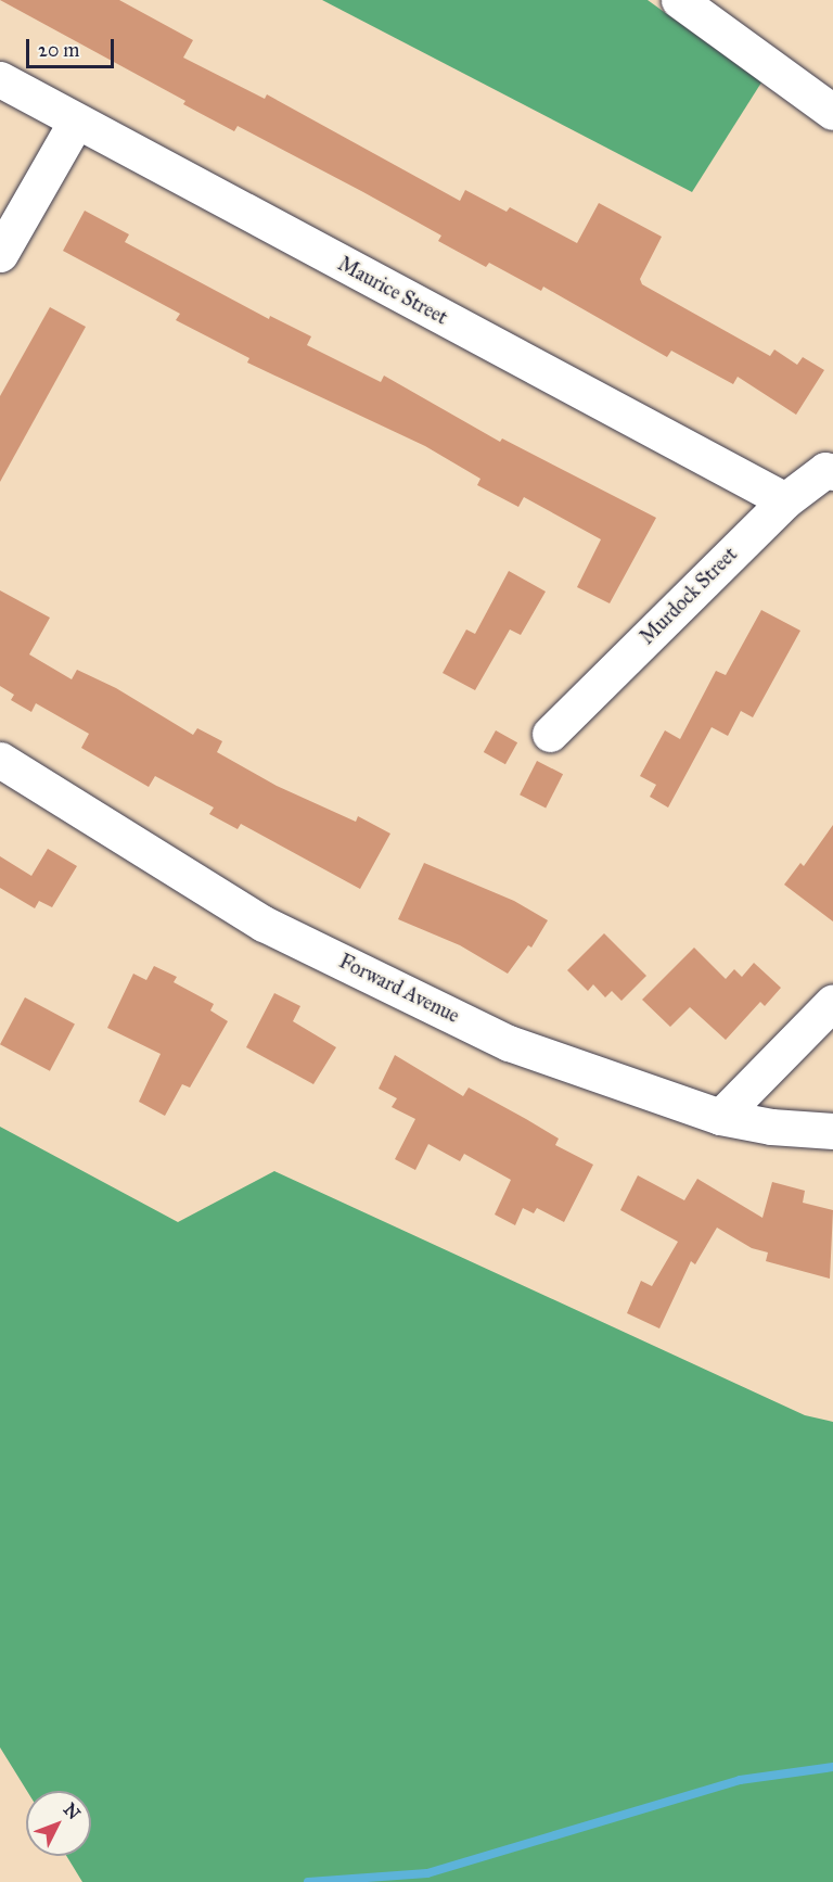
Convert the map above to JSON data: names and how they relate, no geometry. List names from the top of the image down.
{
  "streets": {
    "street": ["Maurice Street", "Murdock Street", "Forward Avenue"]
  },
  "crossings": [
    ["Maurice Street", "Murdock Street"]
  ],
  "scale_bar": "20 m",
  "north": "top right"
}
